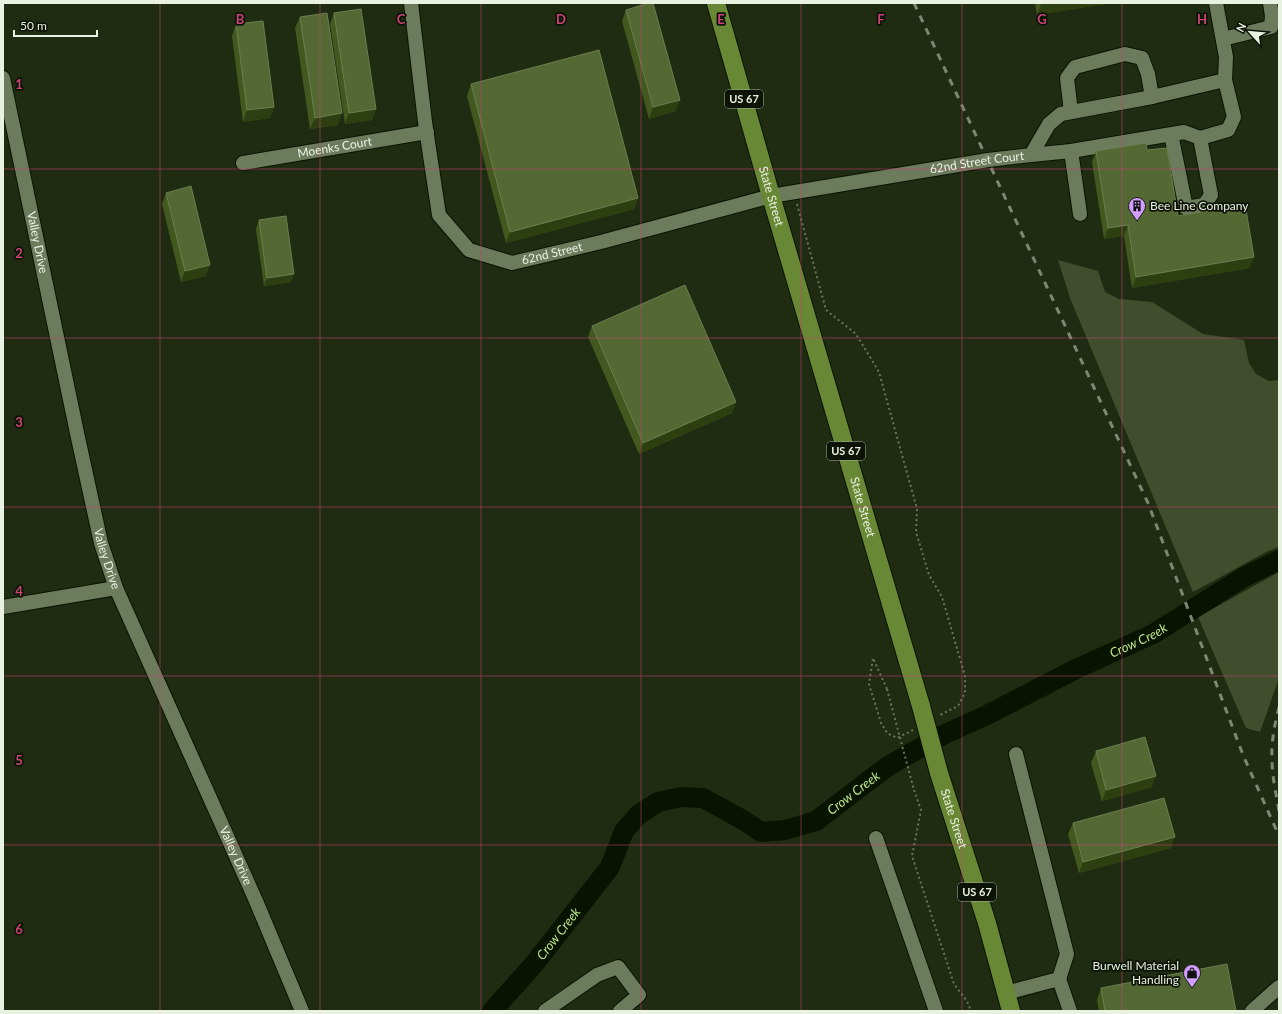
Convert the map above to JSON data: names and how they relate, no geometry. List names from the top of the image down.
{
  "streets": {
    "main road": ["US 67", "State Street"],
    "street": [
      "Moenks Court",
      "62nd Street Court",
      "Valley Drive",
      "62nd Street"
    ]
  },
  "crossings": [
    ["Moenks Court", "62nd Street"],
    ["62nd Street Court", "State Street"],
    ["62nd Street Court", "62nd Street"],
    ["State Street", "62nd Street"]
  ],
  "water": ["Crow Creek"],
  "places": {
    "building": ["Bee Line Company"],
    "shop": ["Burwell Material Handling"]
  },
  "scale_bar": "50 m",
  "north": "top left",
  "grid": {
    "columns": [
      "B",
      "C",
      "D",
      "E",
      "F",
      "G",
      "H"
    ],
    "rows": [
      "1",
      "2",
      "3",
      "4",
      "5",
      "6"
    ]
  }
}
